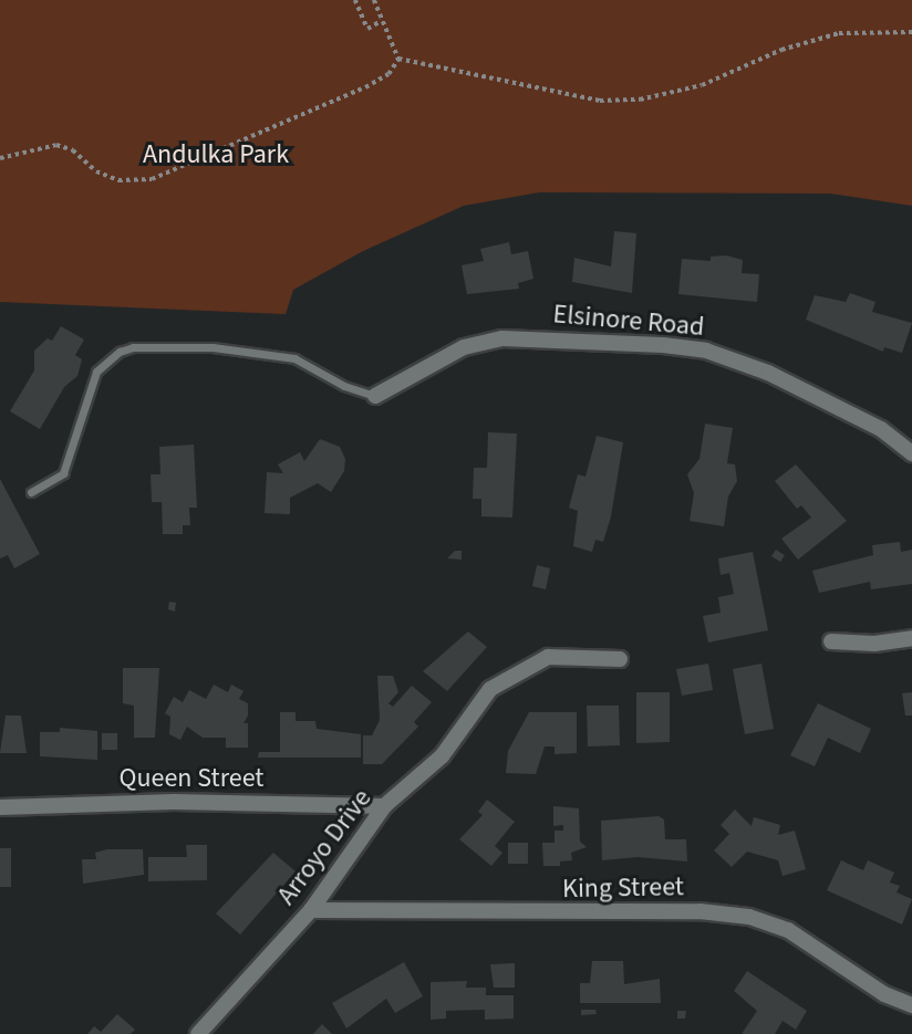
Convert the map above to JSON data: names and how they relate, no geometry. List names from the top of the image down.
{
  "streets": {
    "street": [
      "Elsinore Road",
      "Queen Street",
      "Arroyo Drive",
      "King Street"
    ]
  },
  "crossings": [
    ["Queen Street", "Arroyo Drive"],
    ["Arroyo Drive", "King Street"]
  ],
  "parks": ["Andulka Park"]
}
